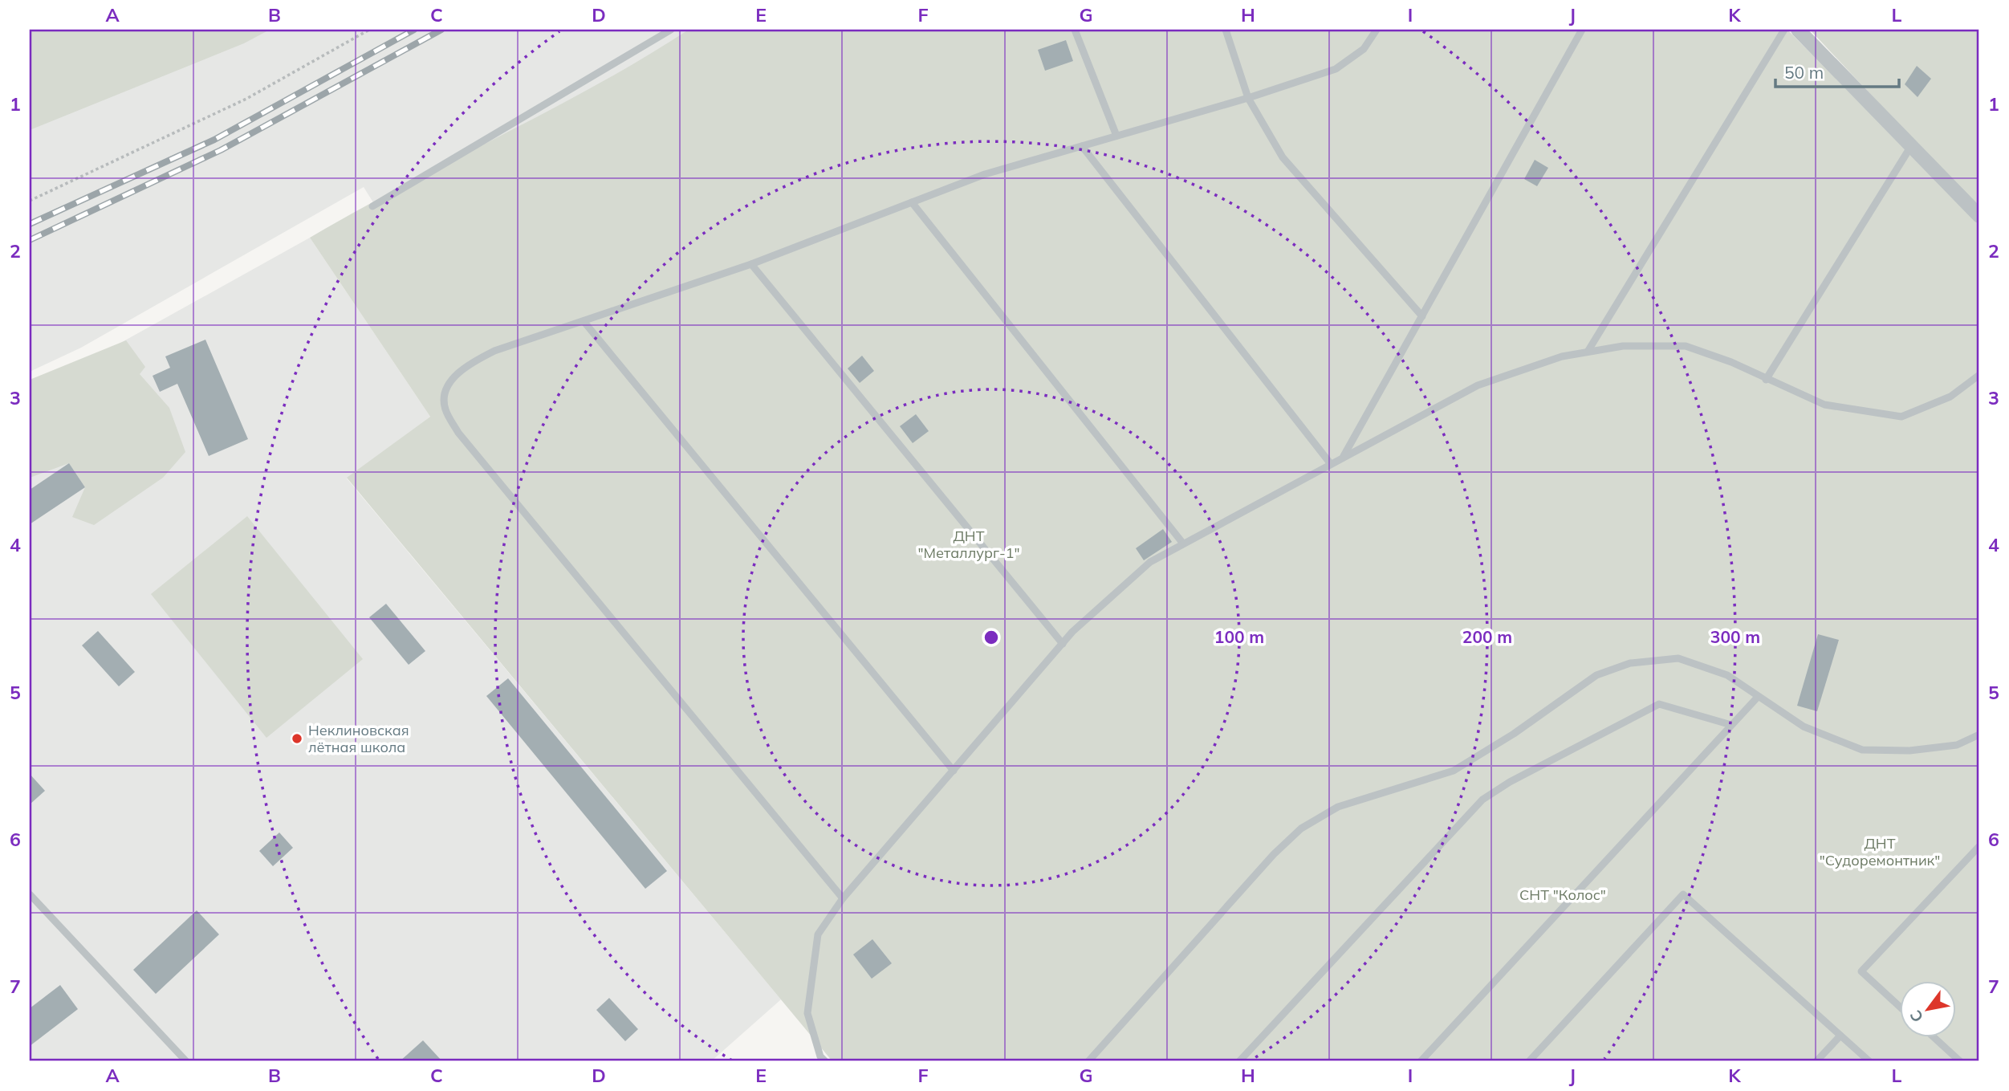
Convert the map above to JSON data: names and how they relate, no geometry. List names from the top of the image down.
{
  "parks": ["ДНТ \"Металлург-1\"", "ДНТ \"Судоремонтник\"", "СНТ \"Колос\""],
  "places": ["Неклиновская лётная школа"],
  "scale_bar": "50 m",
  "north": "bottom left",
  "grid": {
    "columns": [
      "A",
      "B",
      "C",
      "D",
      "E",
      "F",
      "G",
      "H",
      "I",
      "J",
      "K",
      "L"
    ],
    "rows": [
      "1",
      "2",
      "3",
      "4",
      "5",
      "6",
      "7"
    ]
  },
  "rings": ["100 m", "200 m", "300 m"]
}
